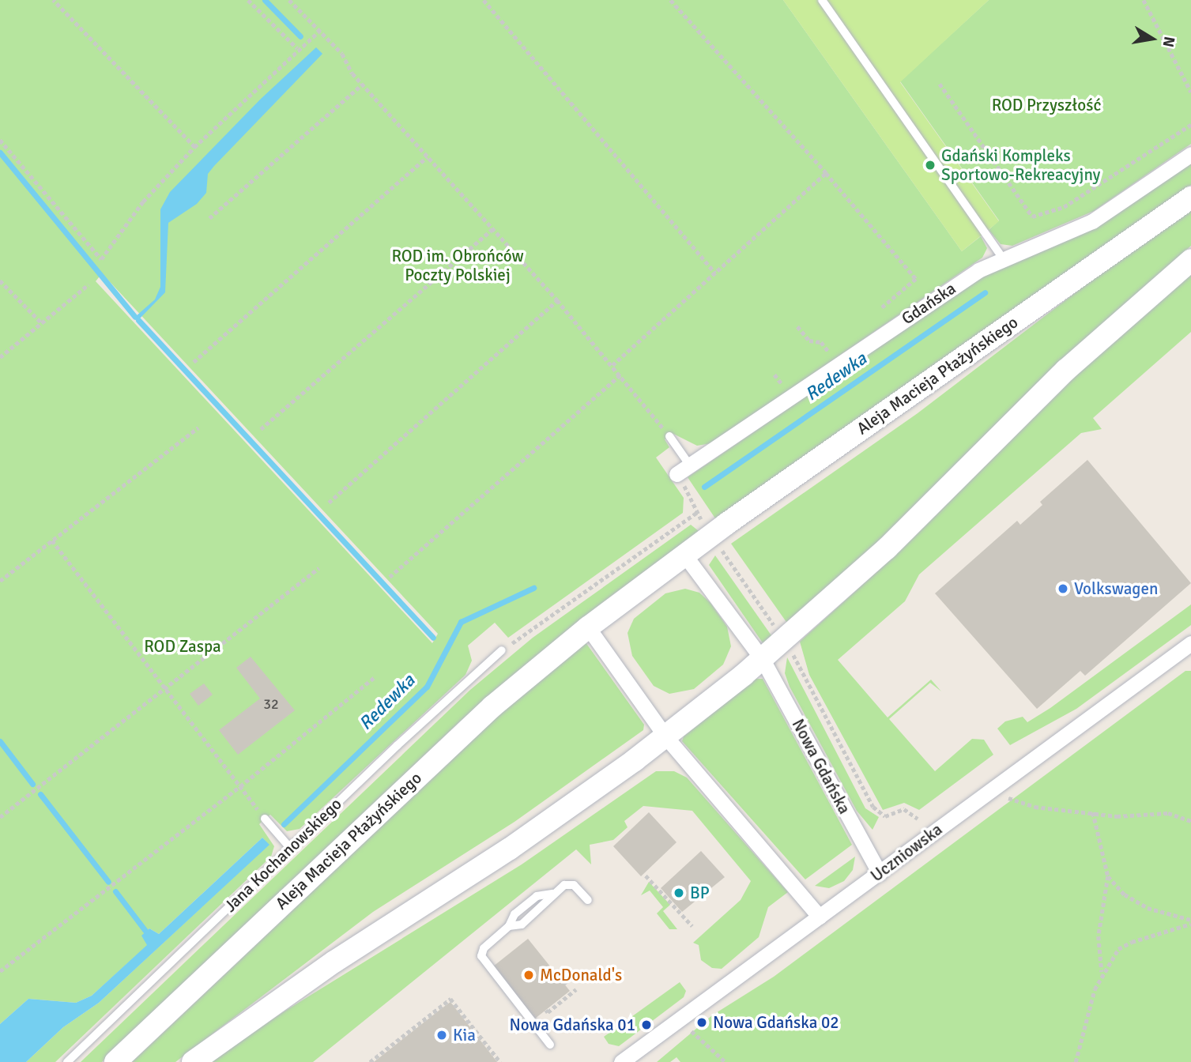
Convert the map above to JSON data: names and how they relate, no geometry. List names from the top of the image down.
{
  "streets": {
    "main road": ["Aleja Macieja Płażyńskiego"],
    "street": ["Gdańska", "Nowa Gdańska", "Uczniowska"],
    "lane": ["Jana Kochanowskiego"]
  },
  "crossings": [
    ["Nowa Gdańska", "Uczniowska"]
  ],
  "water": ["Redewka"],
  "parks": ["ROD Przyszłość", "ROD im. Obrońców Poczty Polskiej", "ROD Zaspa"],
  "places": [
    "Gdański Kompleks Sportowo-Rekreacyjny",
    "Volkswagen",
    "BP",
    "McDonald's",
    "Nowa Gdańska 02",
    "Nowa Gdańska 01",
    "Kia"
  ],
  "house_numbers": ["32"],
  "north": "right"
}
